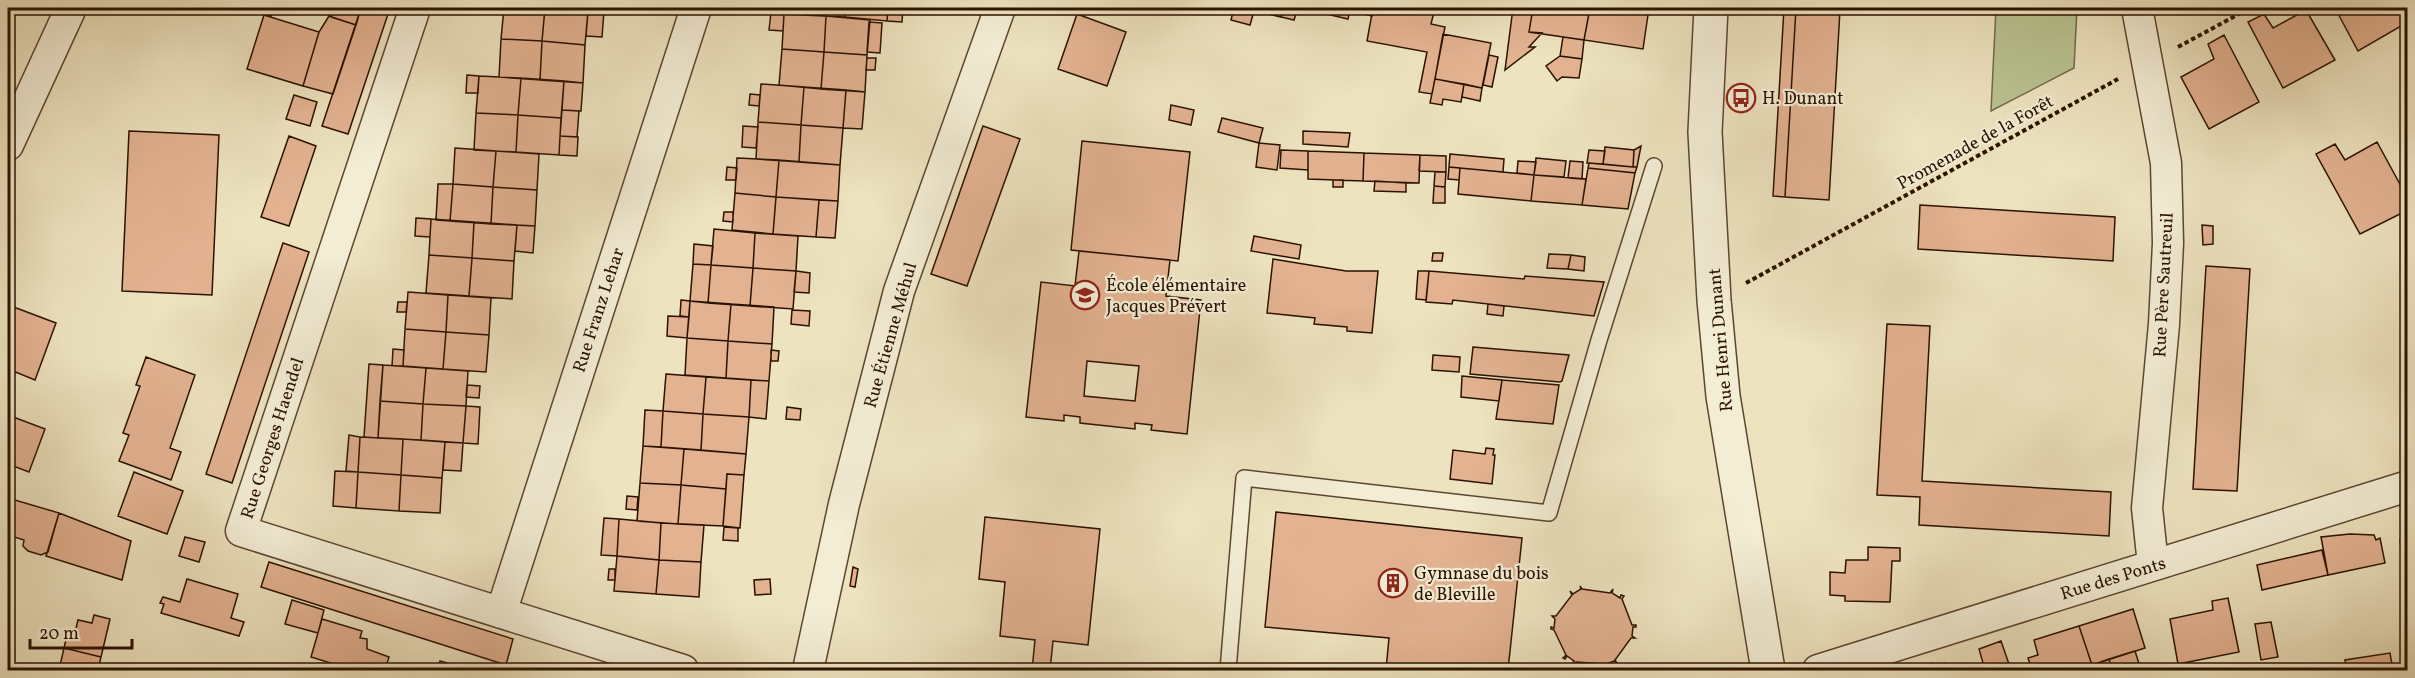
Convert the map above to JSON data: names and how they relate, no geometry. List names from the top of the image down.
{
  "streets": {
    "street": [
      "Rue Père Sautreuil",
      "Rue Franz Lehar",
      "Rue Étienne Méhul",
      "Rue Henri Dunant",
      "Rue Georges Haendel",
      "Rue des Ponts"
    ],
    "path": ["Promenade de la Forêt"]
  },
  "crossings": [
    ["Promenade de la Forêt", "Rue Père Sautreuil"],
    ["Promenade de la Forêt", "Rue Henri Dunant"],
    ["Rue Père Sautreuil", "Rue des Ponts"],
    ["Rue Franz Lehar", "Rue Georges Haendel"]
  ],
  "places": {
    "bus stop": ["H. Dunant"],
    "school or university": ["École élémentaire Jacques Prévert"],
    "building": ["Gymnase du bois de Bleville"]
  },
  "scale_bar": "20 m"
}
